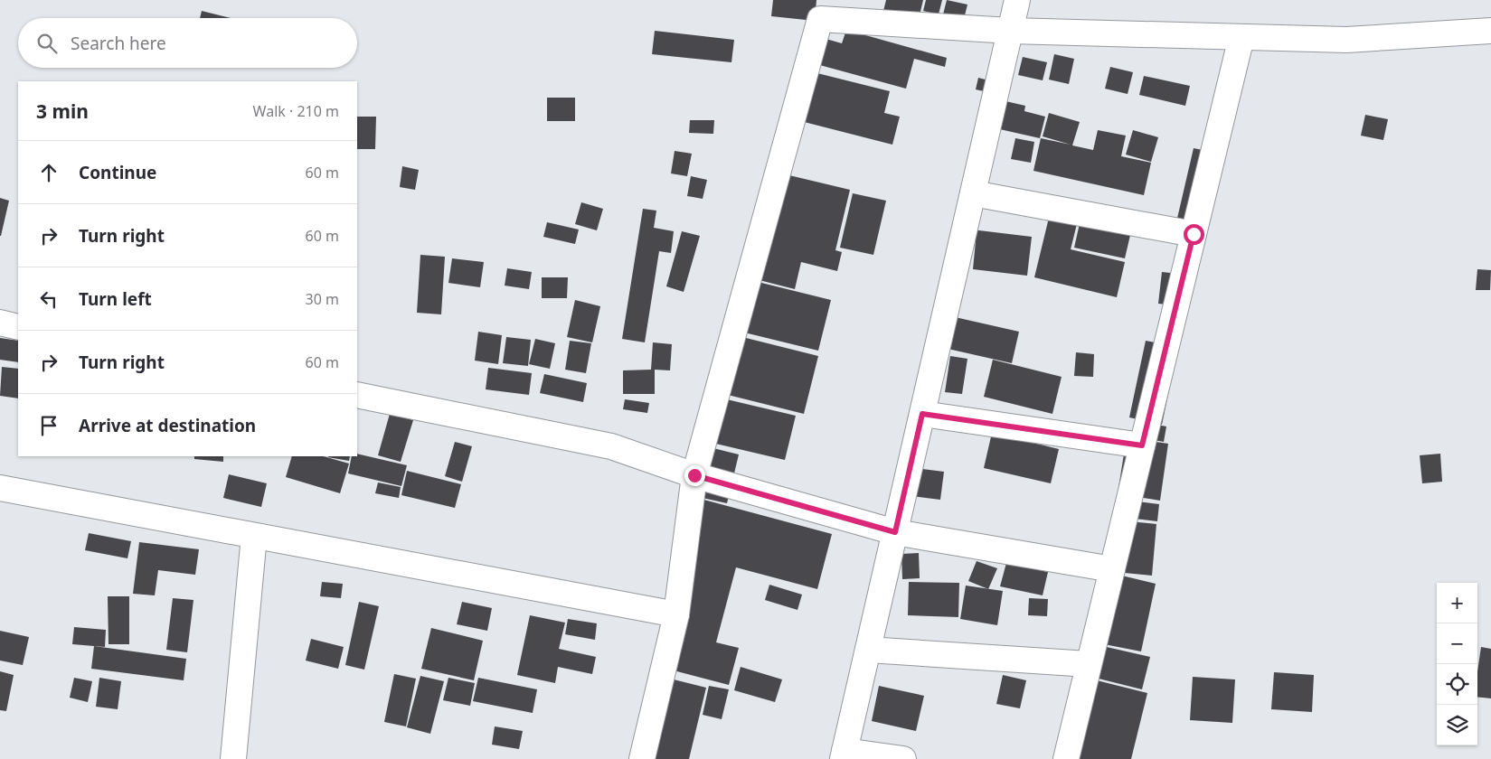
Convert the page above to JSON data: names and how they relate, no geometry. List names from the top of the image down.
{
  "page": {
    "search": "Search here",
    "heading": ["3 min", "Walk · 210 m"],
    "list": [
      ["Continue", "60 m"],
      ["Turn right", "60 m"],
      ["Turn left", "30 m"],
      ["Turn right", "60 m"],
      "Arrive at destination"
    ],
    "map_buttons": ["+", "−"]
  }
}
